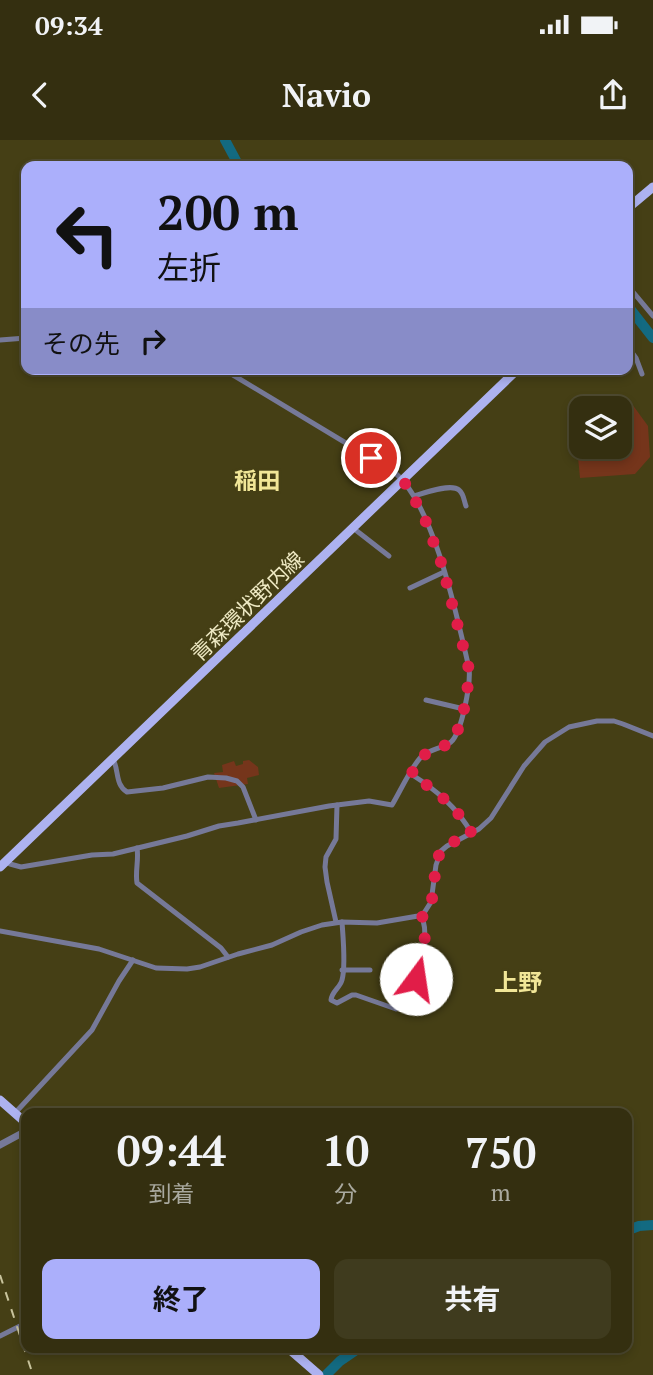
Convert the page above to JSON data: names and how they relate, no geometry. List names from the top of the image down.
{
  "streets": {
    "main road": ["青森環状野内線"]
  },
  "districts": ["稲田", "上野"],
  "page": {
    "status": "09:34",
    "header": "Navio",
    "turn": ["200 m", "左折"],
    "then": "その先",
    "eta": [
      "09:44",
      "到着",
      "10",
      "分",
      "750",
      "m"
    ],
    "buttons": ["終了", "共有"]
  }
}
